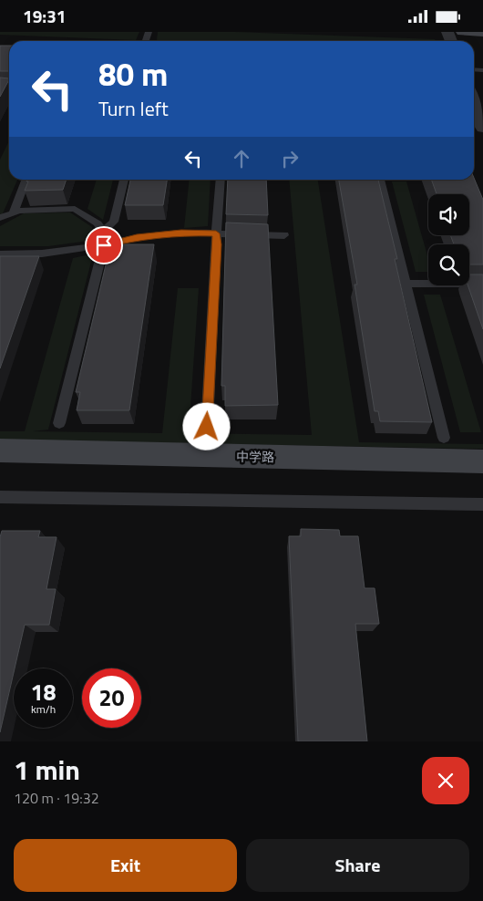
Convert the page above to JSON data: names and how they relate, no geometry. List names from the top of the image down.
{
  "streets": {
    "street": ["中学路"]
  },
  "page": {
    "status": "19:31",
    "turn": ["80 m", "Turn left"],
    "speed": "18 km/h",
    "limit": "20",
    "heading": ["1 min", "120 m · 19:32"],
    "buttons": ["Exit", "Share"]
  }
}
